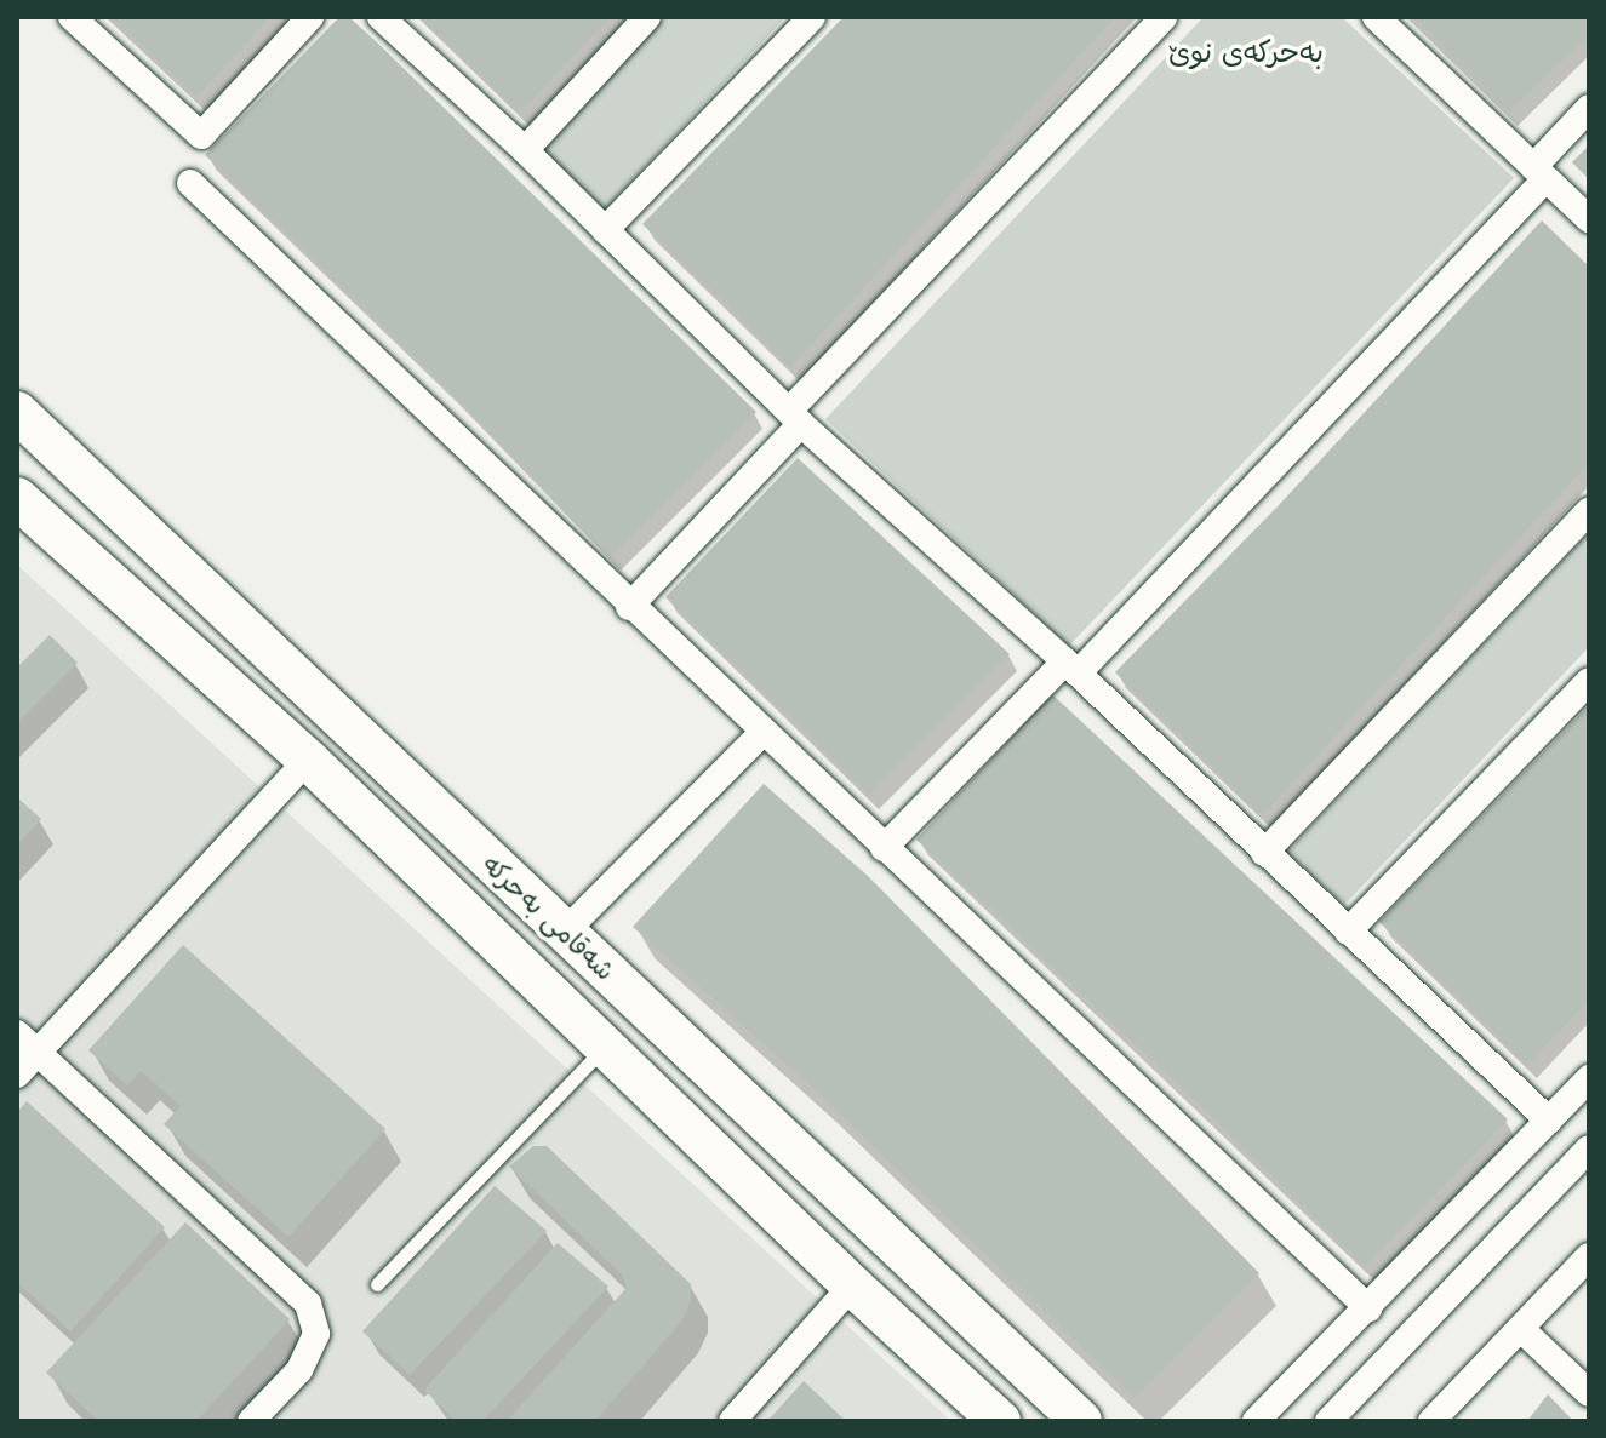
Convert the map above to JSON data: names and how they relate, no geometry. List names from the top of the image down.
{
  "streets": {
    "main road": ["شەقامی بەحرکە"]
  },
  "districts": ["بەحرکەی نوێ"]
}
